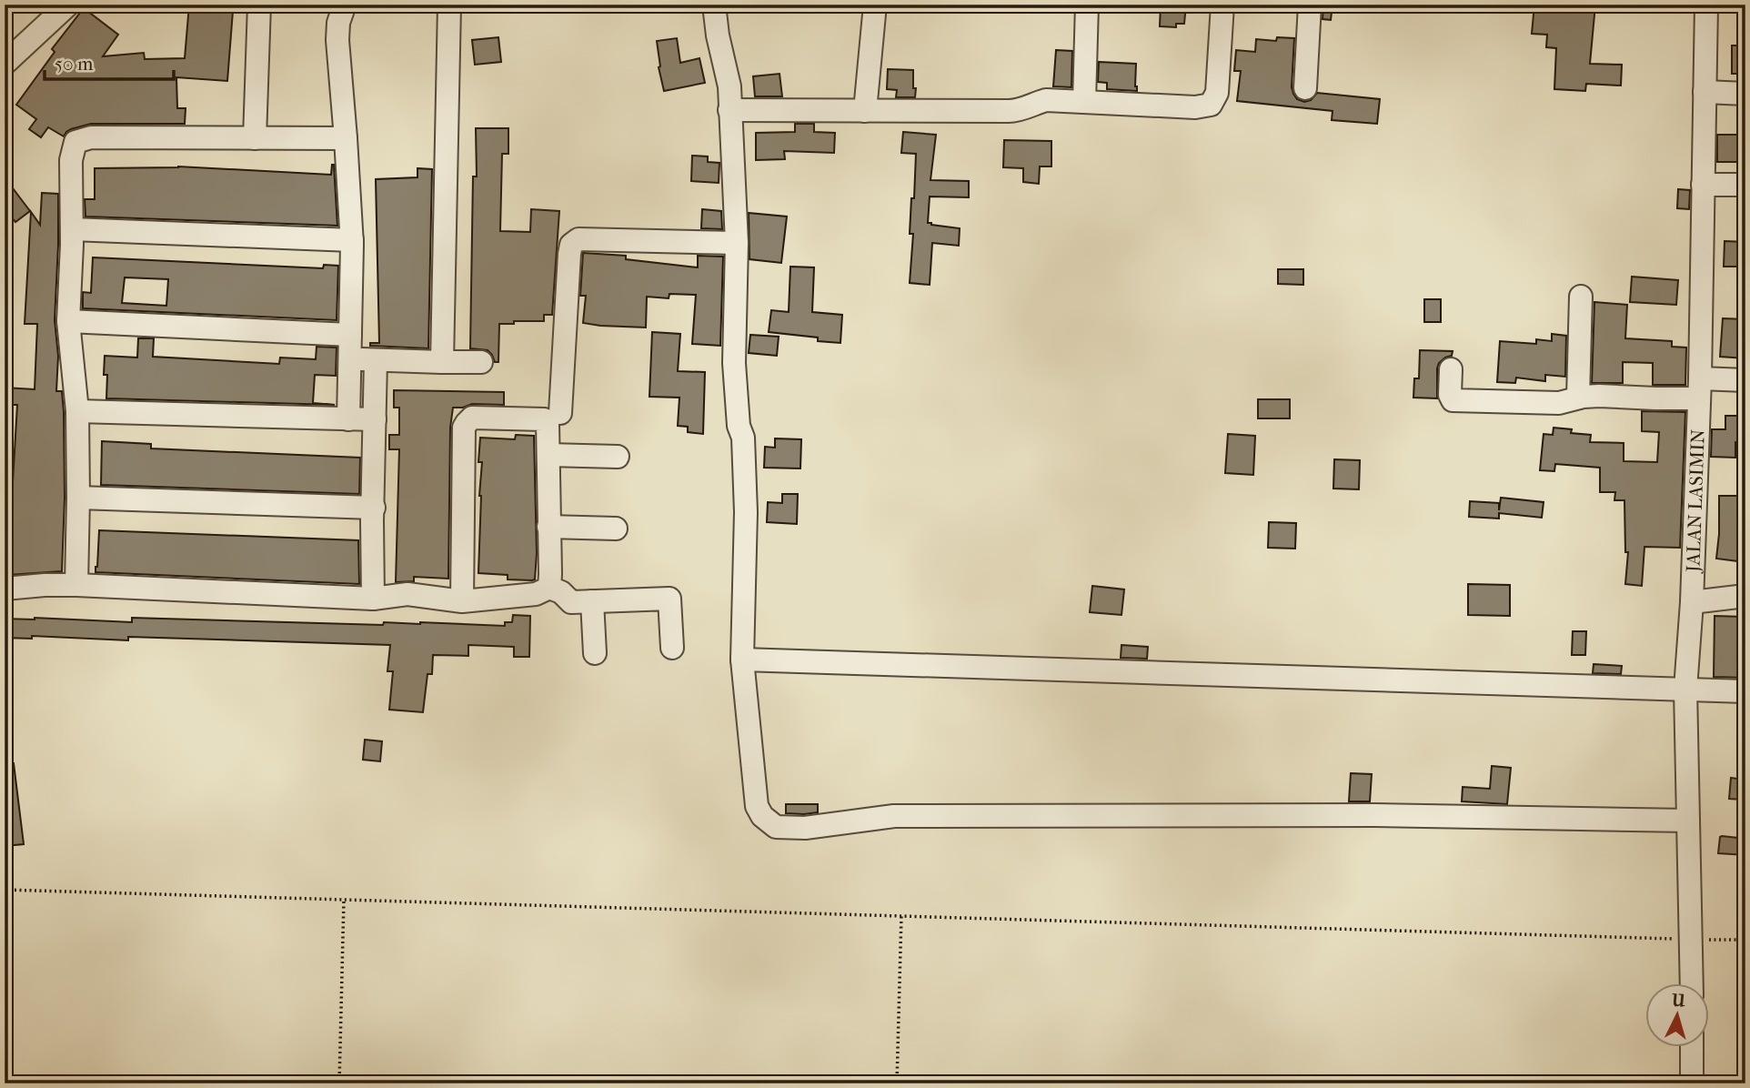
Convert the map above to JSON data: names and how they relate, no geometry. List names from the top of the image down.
{
  "streets": {
    "street": ["JALAN LASIMIN"]
  },
  "scale_bar": "50 m",
  "north": "top"
}
